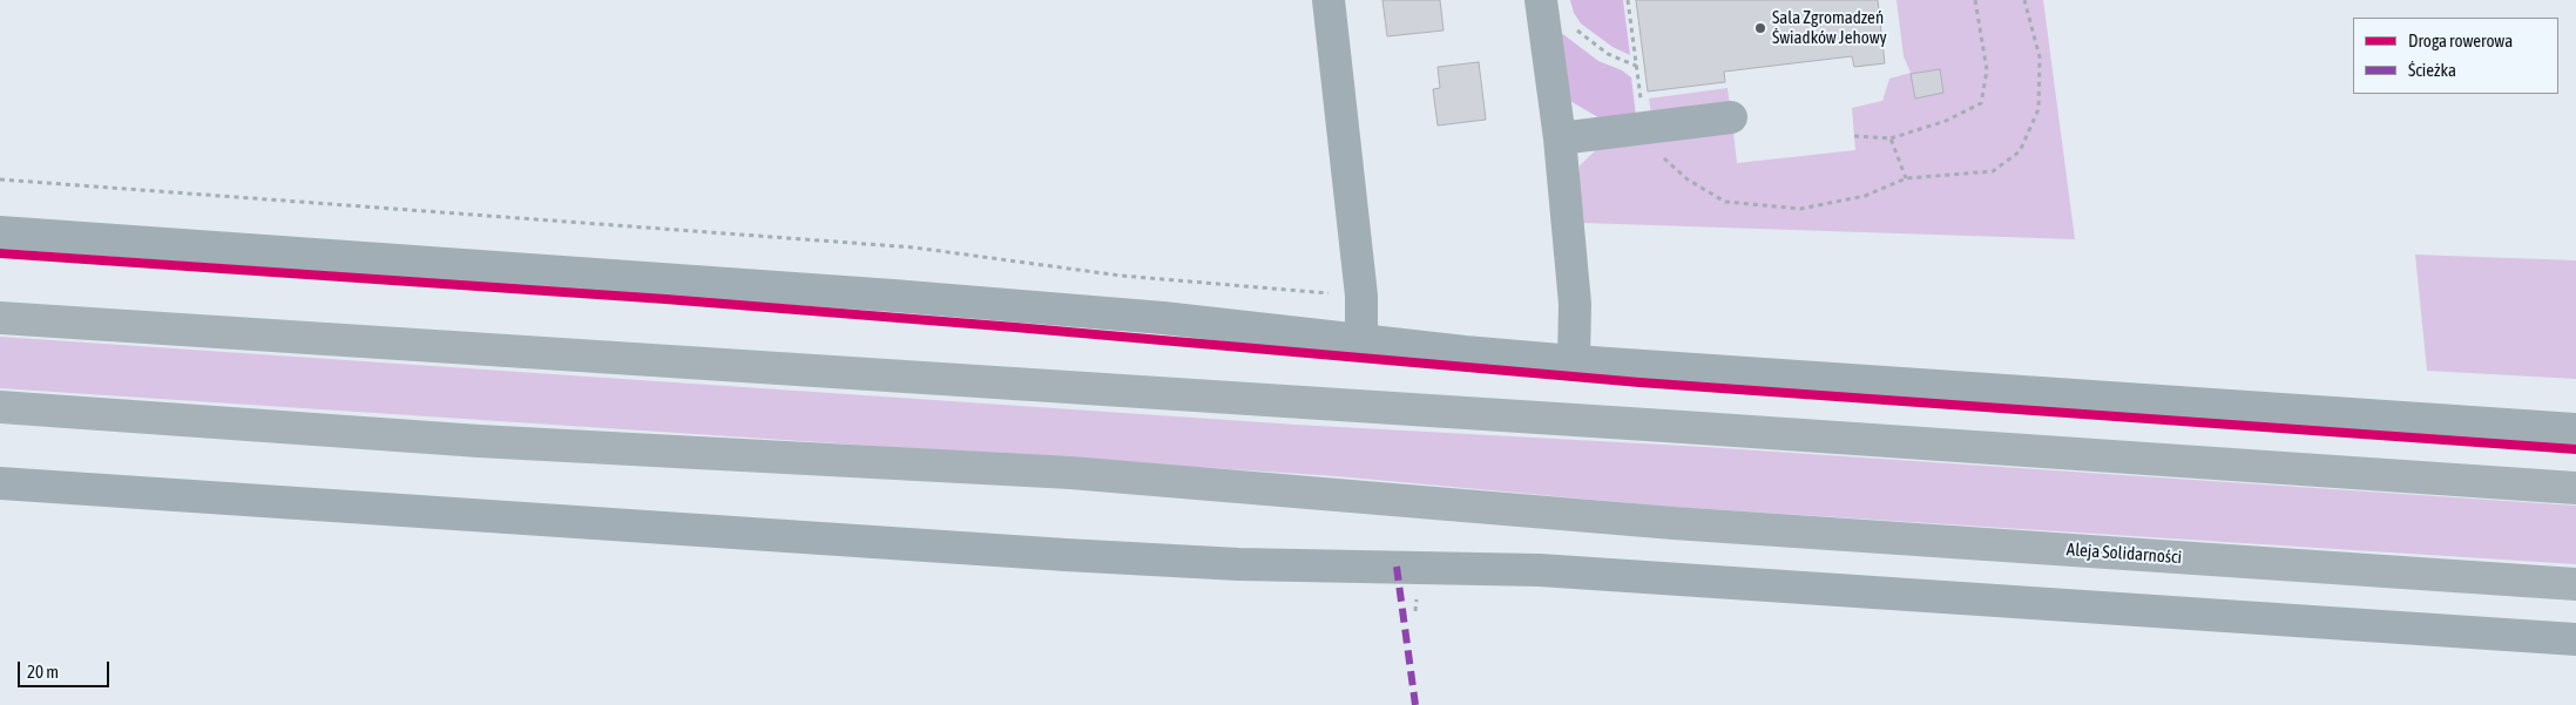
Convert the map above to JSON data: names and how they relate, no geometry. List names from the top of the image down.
{
  "streets": {
    "main road": ["Aleja Solidarności"]
  },
  "places": ["Sala Zgromadzeń Świadków Jehowy"],
  "legend": ["Droga rowerowa", "Ścieżka"],
  "scale_bar": "20 m"
}
